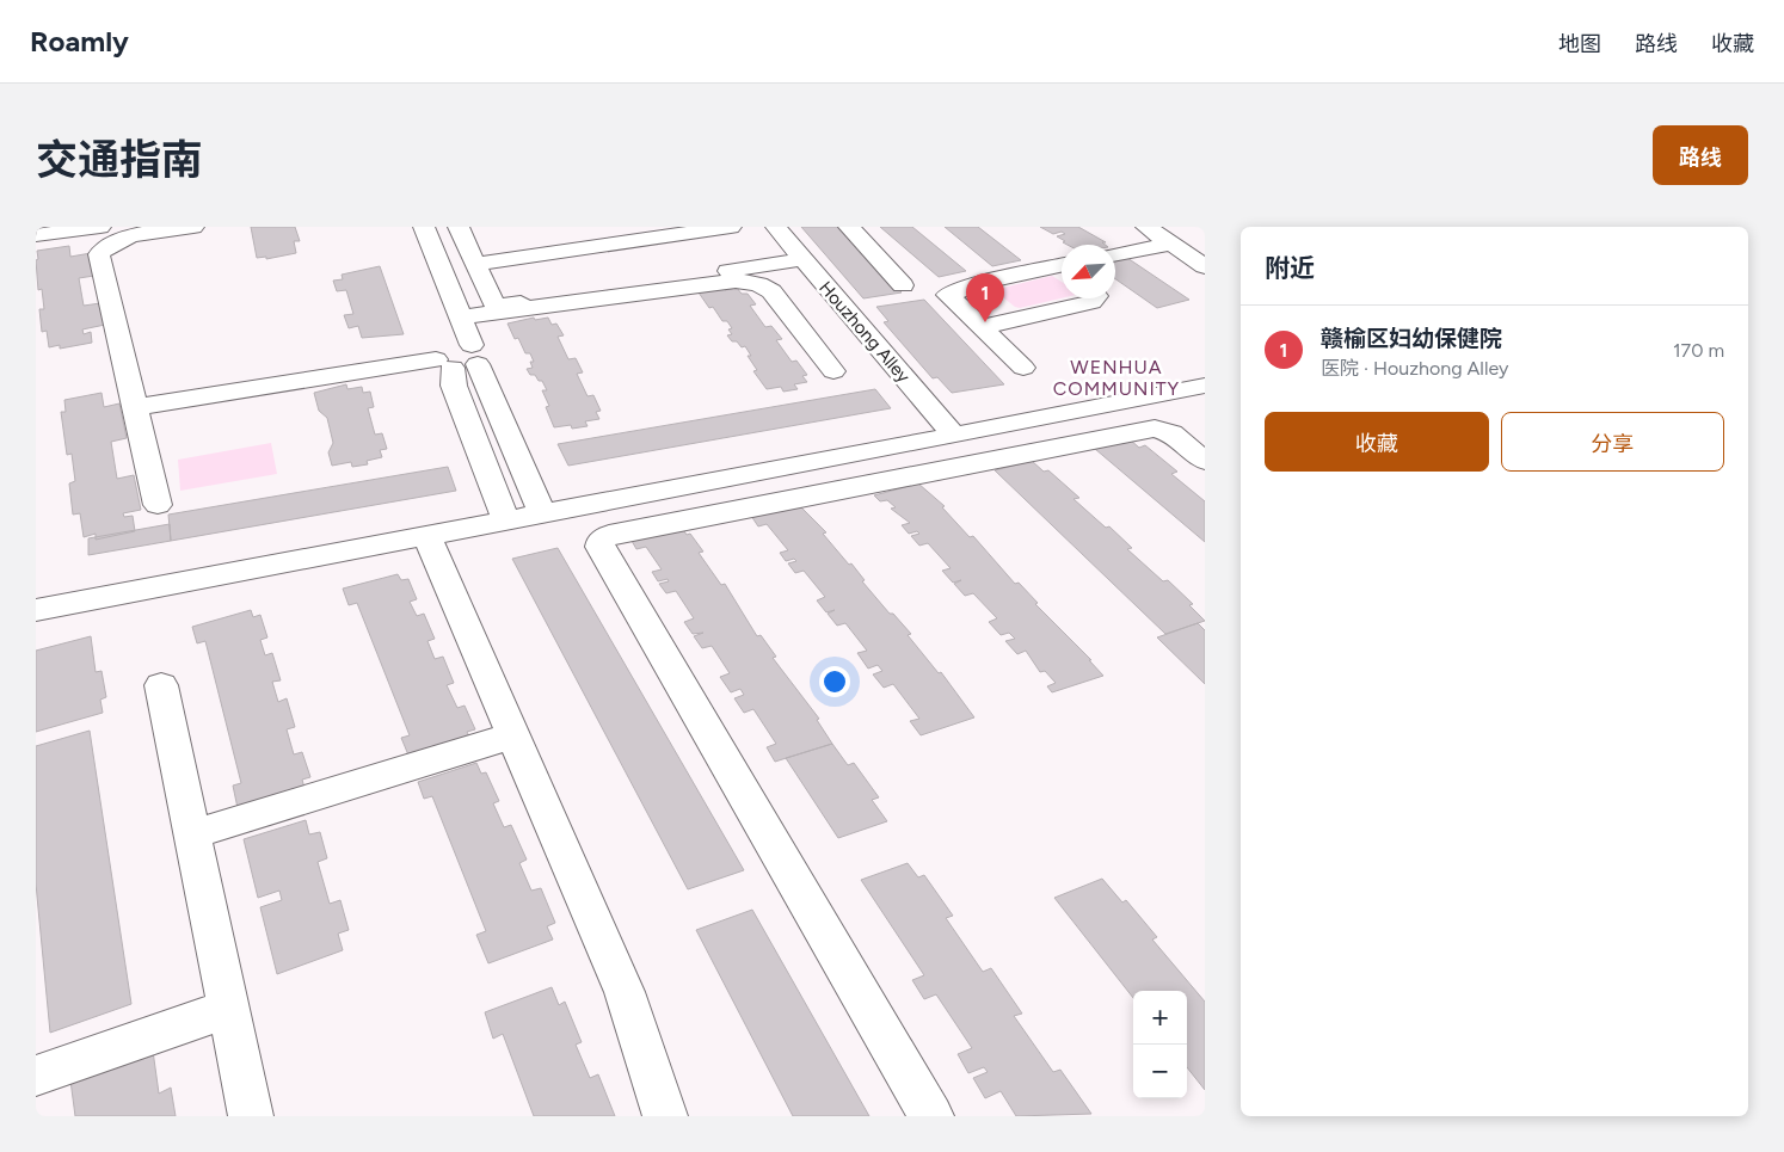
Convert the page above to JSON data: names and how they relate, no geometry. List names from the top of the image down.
{
  "streets": {
    "street": ["Houzhong Alley"]
  },
  "districts": ["WENHUA COMMUNITY"],
  "north": "bottom left",
  "page": {
    "header": "Roamly",
    "nav": ["地图", "路线", "收藏"],
    "title": "交通指南",
    "buttons": [
      "路线",
      ["收藏", "分享"]
    ],
    "heading": "附近",
    "pins": "1",
    "list": [
      {
        "mark": "1",
        "name": "赣榆区妇幼保健院",
        "note": "医院 · Houzhong Alley",
        "value": "170 m"
      }
    ],
    "map_buttons": ["+", "−"]
  }
}
